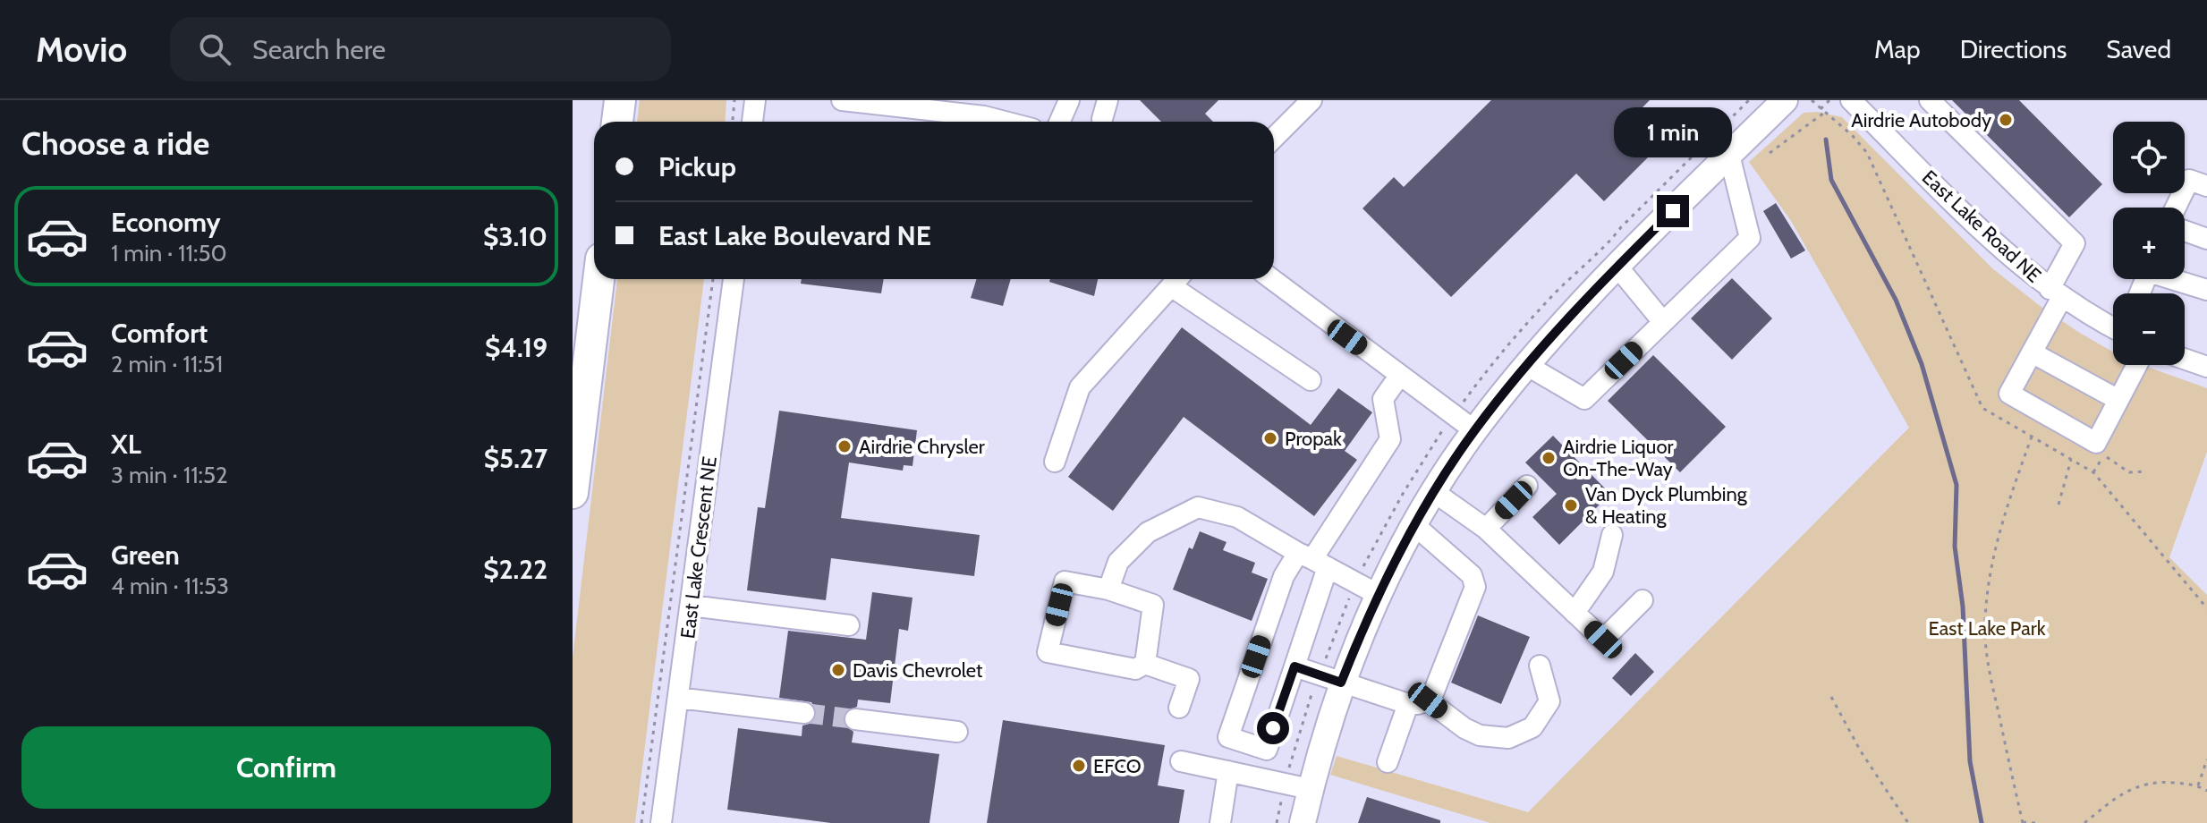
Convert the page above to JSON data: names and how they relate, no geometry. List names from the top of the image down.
{
  "streets": {
    "street": ["East Lake Road NE", "East Lake Crescent NE"]
  },
  "parks": ["East Lake Park"],
  "places": [
    "Airdrie Autobody",
    "Propak",
    "Airdrie Chrysler",
    "Airdrie Liquor On-The-Way",
    "Van Dyck Plumbing & Heating",
    "Davis Chevrolet",
    "EFCO"
  ],
  "page": {
    "header": "Movio",
    "search": "Search here",
    "nav": ["Map", "Directions", "Saved"],
    "heading": "Choose a ride",
    "bubble": "1 min",
    "map_buttons": ["+", "−"],
    "banner": ["Pickup", "East Lake Boulevard NE"],
    "list": [
      {
        "name": "Economy",
        "note": "1 min · 11:50",
        "value": "$3.10"
      },
      {
        "name": "Comfort",
        "note": "2 min · 11:51",
        "value": "$4.19"
      },
      {
        "name": "XL",
        "note": "3 min · 11:52",
        "value": "$5.27"
      },
      {
        "name": "Green",
        "note": "4 min · 11:53",
        "value": "$2.22"
      }
    ],
    "buttons": "Confirm"
  }
}
